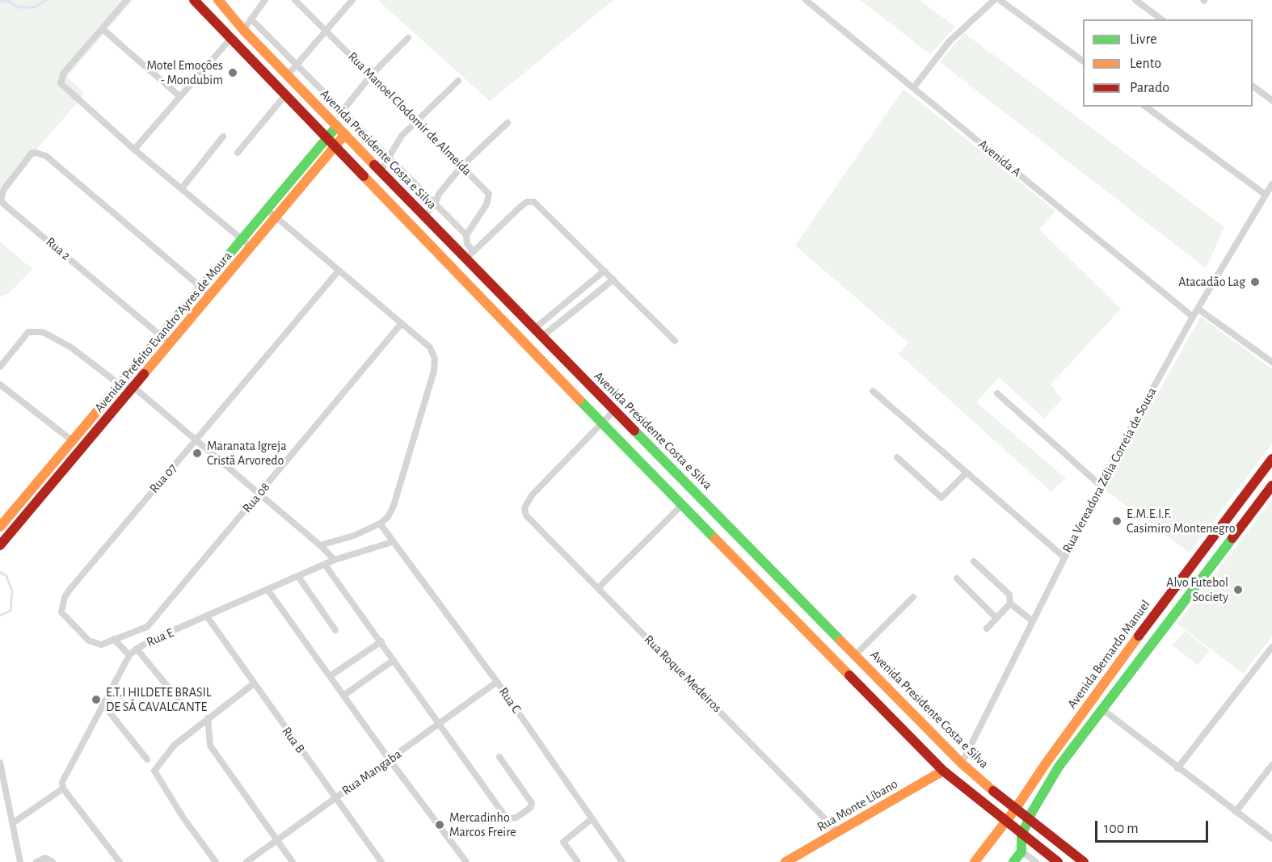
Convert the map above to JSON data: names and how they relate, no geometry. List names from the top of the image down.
{
  "streets": {
    "main road": [
      "Avenida Presidente Costa e Silva",
      "Avenida Prefeito Evandro Ayres de Moura",
      "Avenida Bernardo Manuel",
      "Rua Monte Líbano"
    ],
    "street": [
      "Rua Manoel Clodomir de Almeida",
      "Avenida A",
      "Rua 2",
      "Rua Vereadora Zélia Correia de Sousa",
      "Rua 07",
      "Rua 08",
      "Rua E",
      "Rua Roque Medeiros",
      "Rua C",
      "Rua B",
      "Rua Mangaba"
    ]
  },
  "crossings": [
    ["Avenida Presidente Costa e Silva", "Avenida Prefeito Evandro Ayres de Moura"],
    ["Avenida Presidente Costa e Silva", "Rua Vereadora Zélia Correia de Sousa"],
    ["Avenida Presidente Costa e Silva", "Avenida Bernardo Manuel"],
    ["Avenida A", "Rua Vereadora Zélia Correia de Sousa"],
    ["Rua 2", "Avenida Prefeito Evandro Ayres de Moura"],
    ["Rua 07", "Rua 08"],
    ["Rua E", "Rua C"],
    ["Rua E", "Rua B"],
    ["Rua Roque Medeiros", "Rua Monte Líbano"],
    ["Rua C", "Rua Mangaba"],
    ["Rua B", "Rua Mangaba"]
  ],
  "places": [
    "Motel Emoções - Mondubim",
    "Atacadão Lag",
    "Maranata Igreja Cristã Arvoredo",
    "E.M.E.I.F. Casimiro Montenegro",
    "Alvo Futebol Society",
    "E.T.I HILDETE BRASIL DE SÁ CAVALCANTE",
    "Mercadinho Marcos Freire"
  ],
  "legend": ["Livre", "Lento", "Parado"],
  "scale_bar": "100 m"
}
